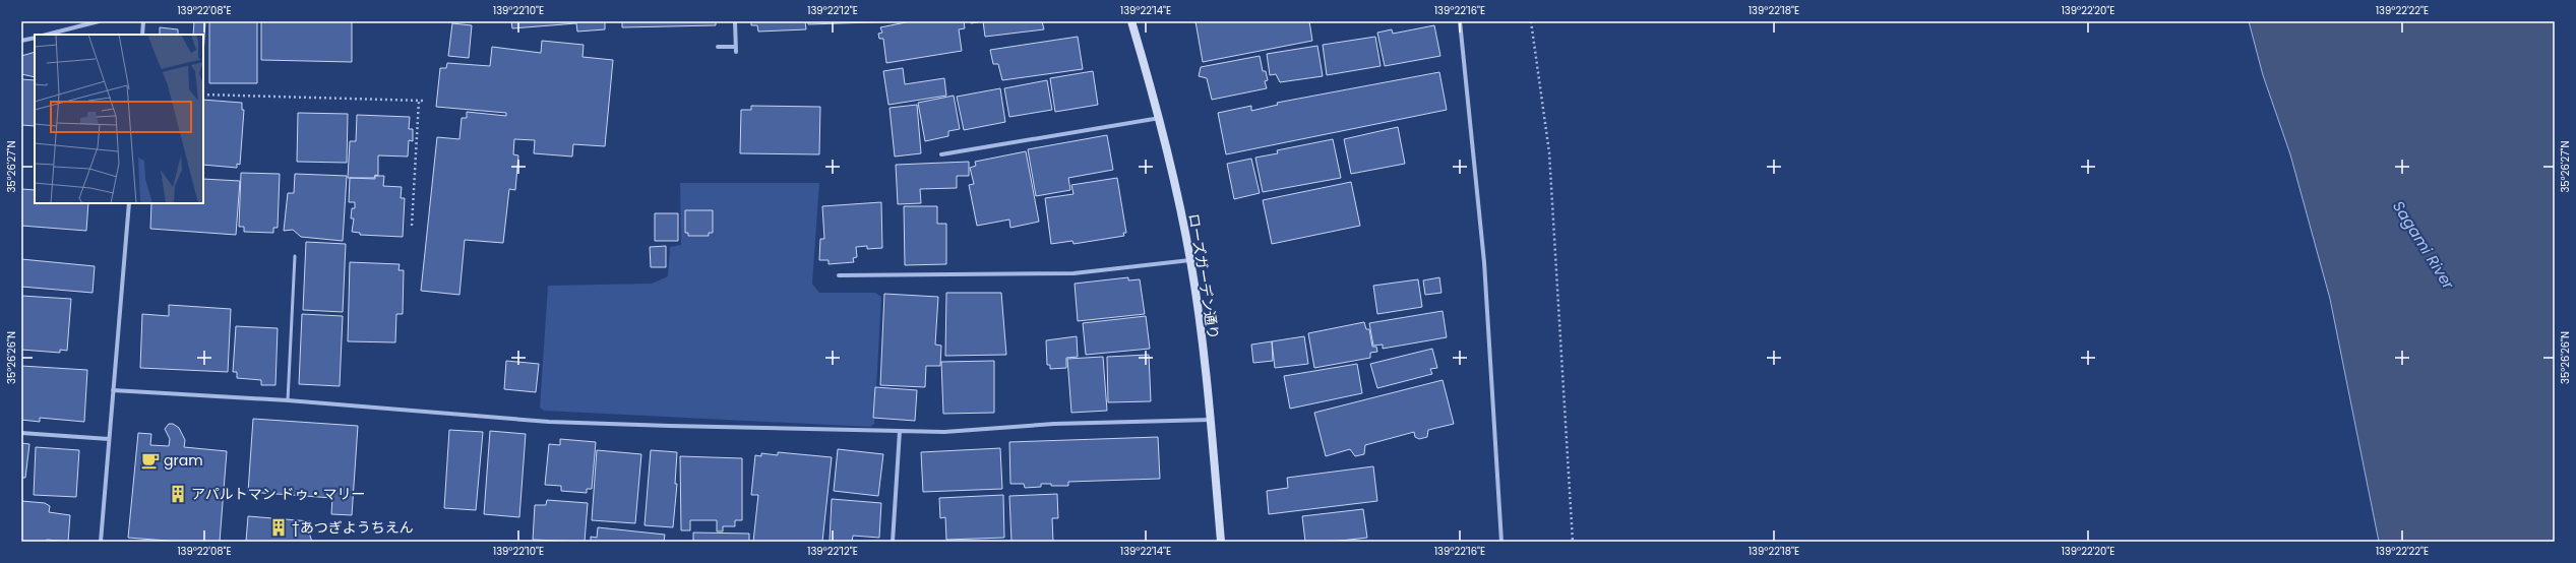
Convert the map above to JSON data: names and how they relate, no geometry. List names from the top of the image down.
{
  "streets": {
    "main road": ["ローズガーデン通り"]
  },
  "water": ["Sagami River"],
  "places": {
    "cafe": ["gram"],
    "building": ["アパルトマン ドゥ・マリー", "†あつぎようちえん"]
  },
  "coordinates": [
    "139°22'08\"E",
    "139°22'10\"E",
    "139°22'12\"E",
    "139°22'14\"E",
    "139°22'16\"E",
    "139°22'18\"E",
    "139°22'20\"E",
    "139°22'22\"E",
    "35°26'27\"N",
    "35°26'26\"N"
  ]
}
